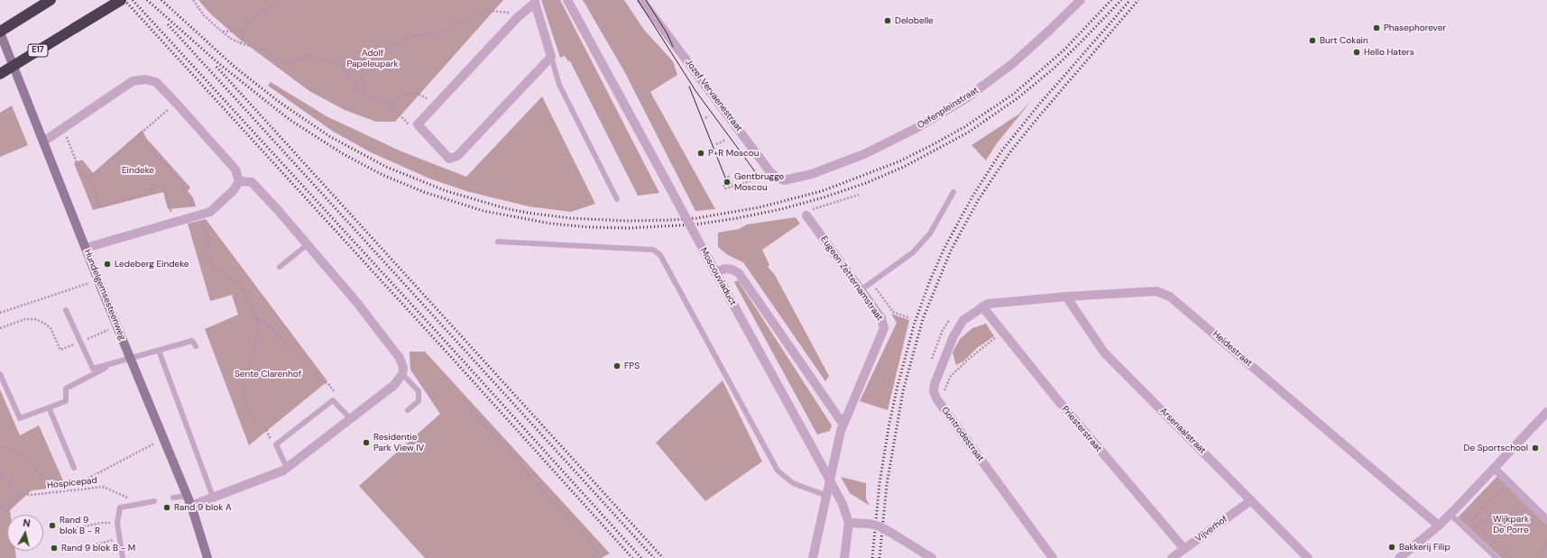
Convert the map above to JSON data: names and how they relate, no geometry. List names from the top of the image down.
{
  "streets": {
    "highway": ["E17"],
    "main road": ["Hundelgemsesteenweg"],
    "street": [
      "Jozef Vervaenestraat",
      "Oefenpleinstraat",
      "Moscouviaduct",
      "Eugeen Zetternamstraat",
      "Heidestraat",
      "Priesterstraat",
      "Arsenaalstraat",
      "Gontrodestraat",
      "Vijverhof"
    ],
    "path": ["Hospicepad"]
  },
  "crossings": [
    ["Jozef Vervaenestraat", "Oefenpleinstraat"],
    ["Heidestraat", "Priesterstraat"],
    ["Heidestraat", "Arsenaalstraat"],
    ["Heidestraat", "Gontrodestraat"],
    ["Priesterstraat", "Gontrodestraat"],
    ["Priesterstraat", "Vijverhof"],
    ["Arsenaalstraat", "Vijverhof"]
  ],
  "parks": [
    "Adolf Papeleupark",
    "Eindeke",
    "Sente Clarenhof",
    "Wijkpark De Porre"
  ],
  "places": [
    "Delobelle",
    "Phasephorever",
    "Burt Cokain",
    "Hello Haters",
    "P+R Moscou",
    "Gentbrugge Moscou",
    "Ledeberg Eindeke",
    "FPS",
    "Residentie Park View IV",
    "De Sportschool",
    "Rand 9 blok A",
    "Rand 9 blok B - R",
    "Bakkerij Filip",
    "Rand 9 blok B - M"
  ],
  "north": "top"
}
